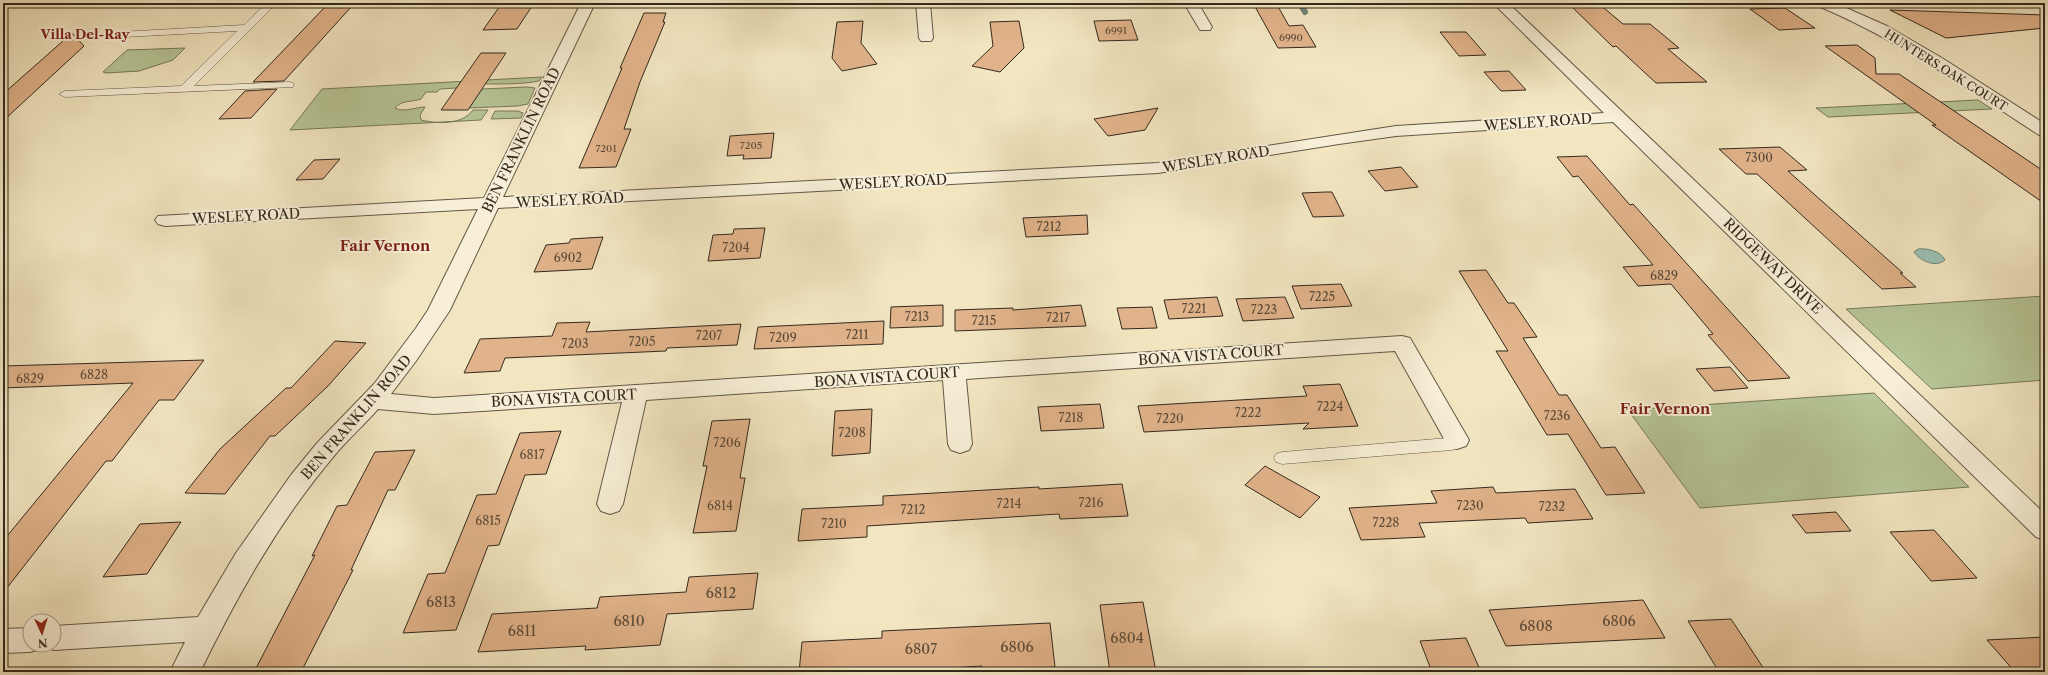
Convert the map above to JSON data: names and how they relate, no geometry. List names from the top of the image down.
{
  "streets": {
    "street": [
      "HUNTERS OAK COURT",
      "WESLEY ROAD",
      "BEN FRANKLIN ROAD",
      "RIDGEWAY DRIVE",
      "BONA VISTA COURT"
    ]
  },
  "crossings": [
    ["WESLEY ROAD", "BEN FRANKLIN ROAD"],
    ["WESLEY ROAD", "RIDGEWAY DRIVE"],
    ["BEN FRANKLIN ROAD", "BONA VISTA COURT"]
  ],
  "districts": ["Villa Del-Ray", "Fair Vernon", "Fair Vernon"],
  "house_numbers": [
    "6991",
    "6990",
    "7205",
    "7201",
    "7300",
    "7212",
    "7204",
    "6902",
    "6829",
    "7225",
    "7221",
    "7223",
    "7213",
    "7217",
    "7215",
    "7211",
    "7207",
    "7209",
    "7205",
    "7203",
    "6828",
    "6829",
    "7224",
    "7222",
    "7236",
    "7218",
    "7220",
    "7208",
    "7206",
    "6817",
    "7216",
    "7214",
    "6814",
    "7230",
    "7232",
    "7212",
    "6815",
    "7228",
    "7210",
    "6812",
    "6813",
    "6810",
    "6806",
    "6808",
    "6811",
    "6804",
    "6806",
    "6807"
  ],
  "north": "bottom"
}
